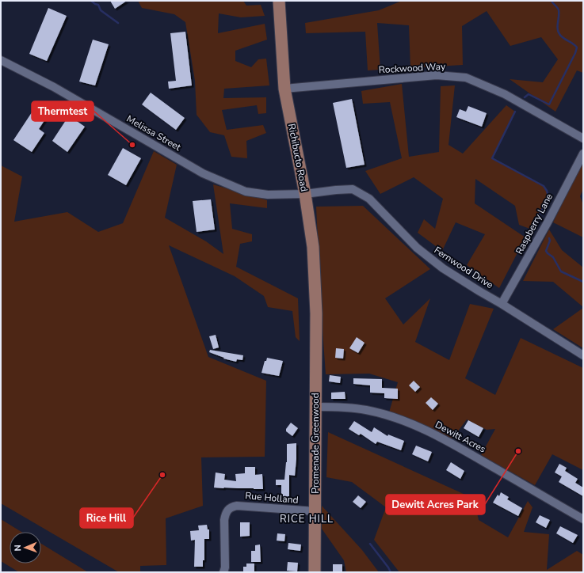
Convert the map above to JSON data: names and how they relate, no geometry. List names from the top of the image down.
{
  "streets": {
    "main road": ["Richibucto Road", "Promenade Greenwood"],
    "street": [
      "Rockwood Way",
      "Melissa Street",
      "Raspberry Lane",
      "Fernwood Drive",
      "Dewitt Acres",
      "Rue Holland"
    ]
  },
  "crossings": [
    ["Rockwood Way", "Richibucto Road"],
    ["Melissa Street", "Richibucto Road"],
    ["Melissa Street", "Fernwood Drive"],
    ["Richibucto Road", "Fernwood Drive"],
    ["Richibucto Road", "Promenade Greenwood"],
    ["Raspberry Lane", "Fernwood Drive"],
    ["Dewitt Acres", "Promenade Greenwood"],
    ["Promenade Greenwood", "Rue Holland"]
  ],
  "districts": ["RICE HILL"],
  "places": ["Thermtest", "Dewitt Acres Park", "Rice Hill"],
  "north": "left"
}
